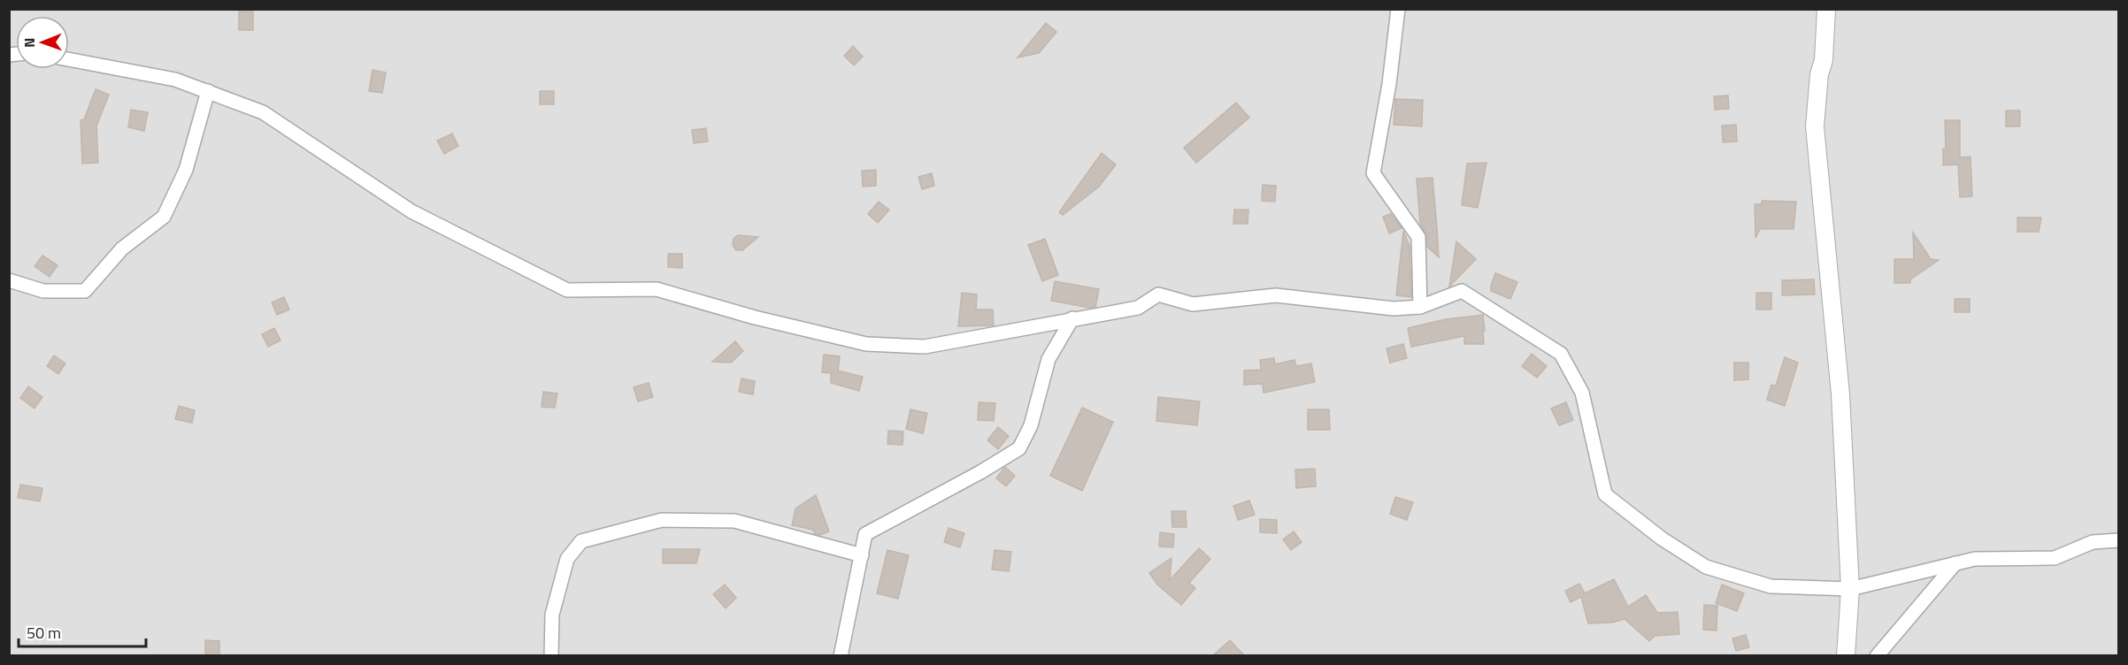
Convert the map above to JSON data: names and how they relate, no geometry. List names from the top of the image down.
{
  "scale_bar": "50 m",
  "north": "left"
}
